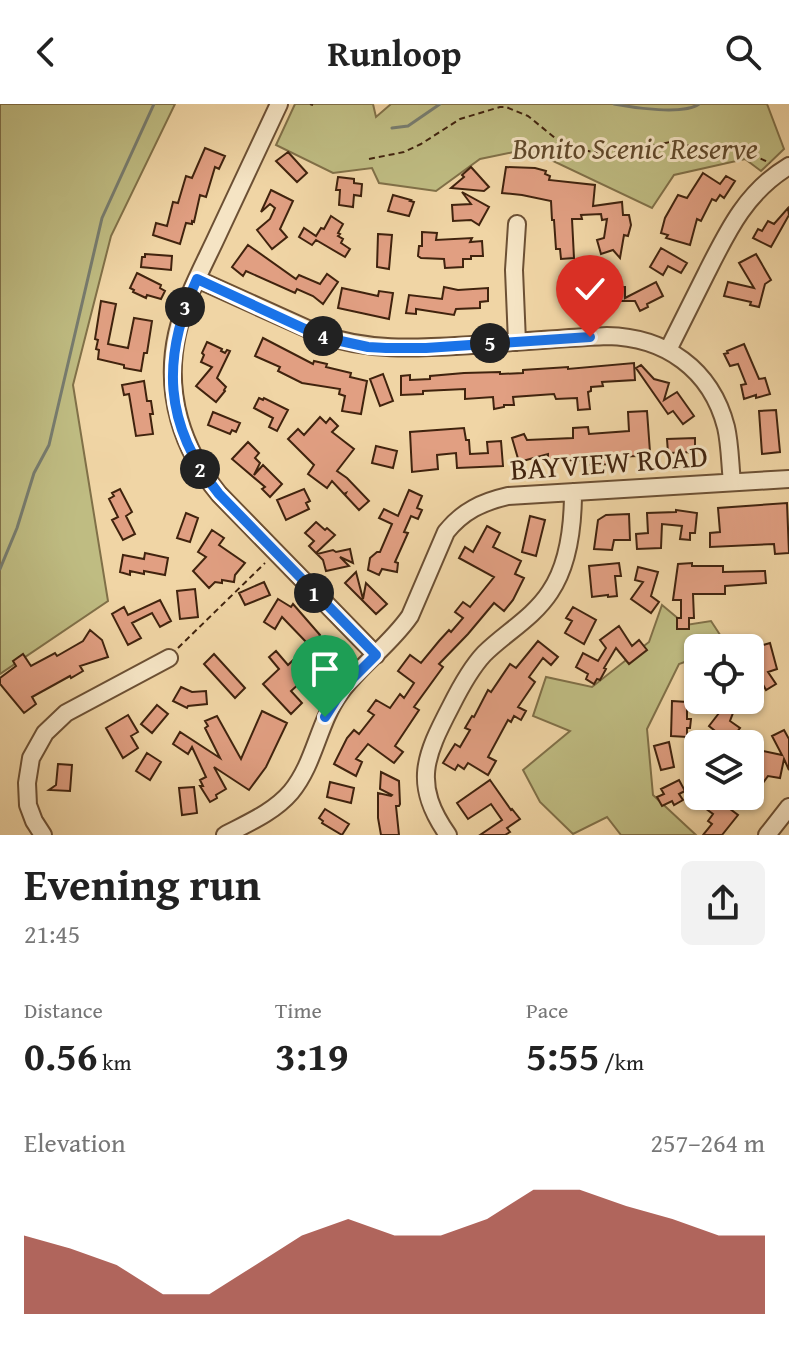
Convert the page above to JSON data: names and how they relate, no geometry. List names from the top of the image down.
{
  "streets": {
    "street": ["BAYVIEW ROAD"]
  },
  "parks": ["Bonito Scenic Reserve"],
  "page": {
    "header": "Runloop",
    "pins": [
      "3",
      "4",
      "5",
      "2",
      "1"
    ],
    "heading": ["Evening run", "21:45"],
    "stats": [
      ["Distance", "0.56 km"],
      ["Time", "3:19"],
      ["Pace", "5:55 /km"]
    ],
    "chart": ["Elevation", "257–264 m"]
  }
}
